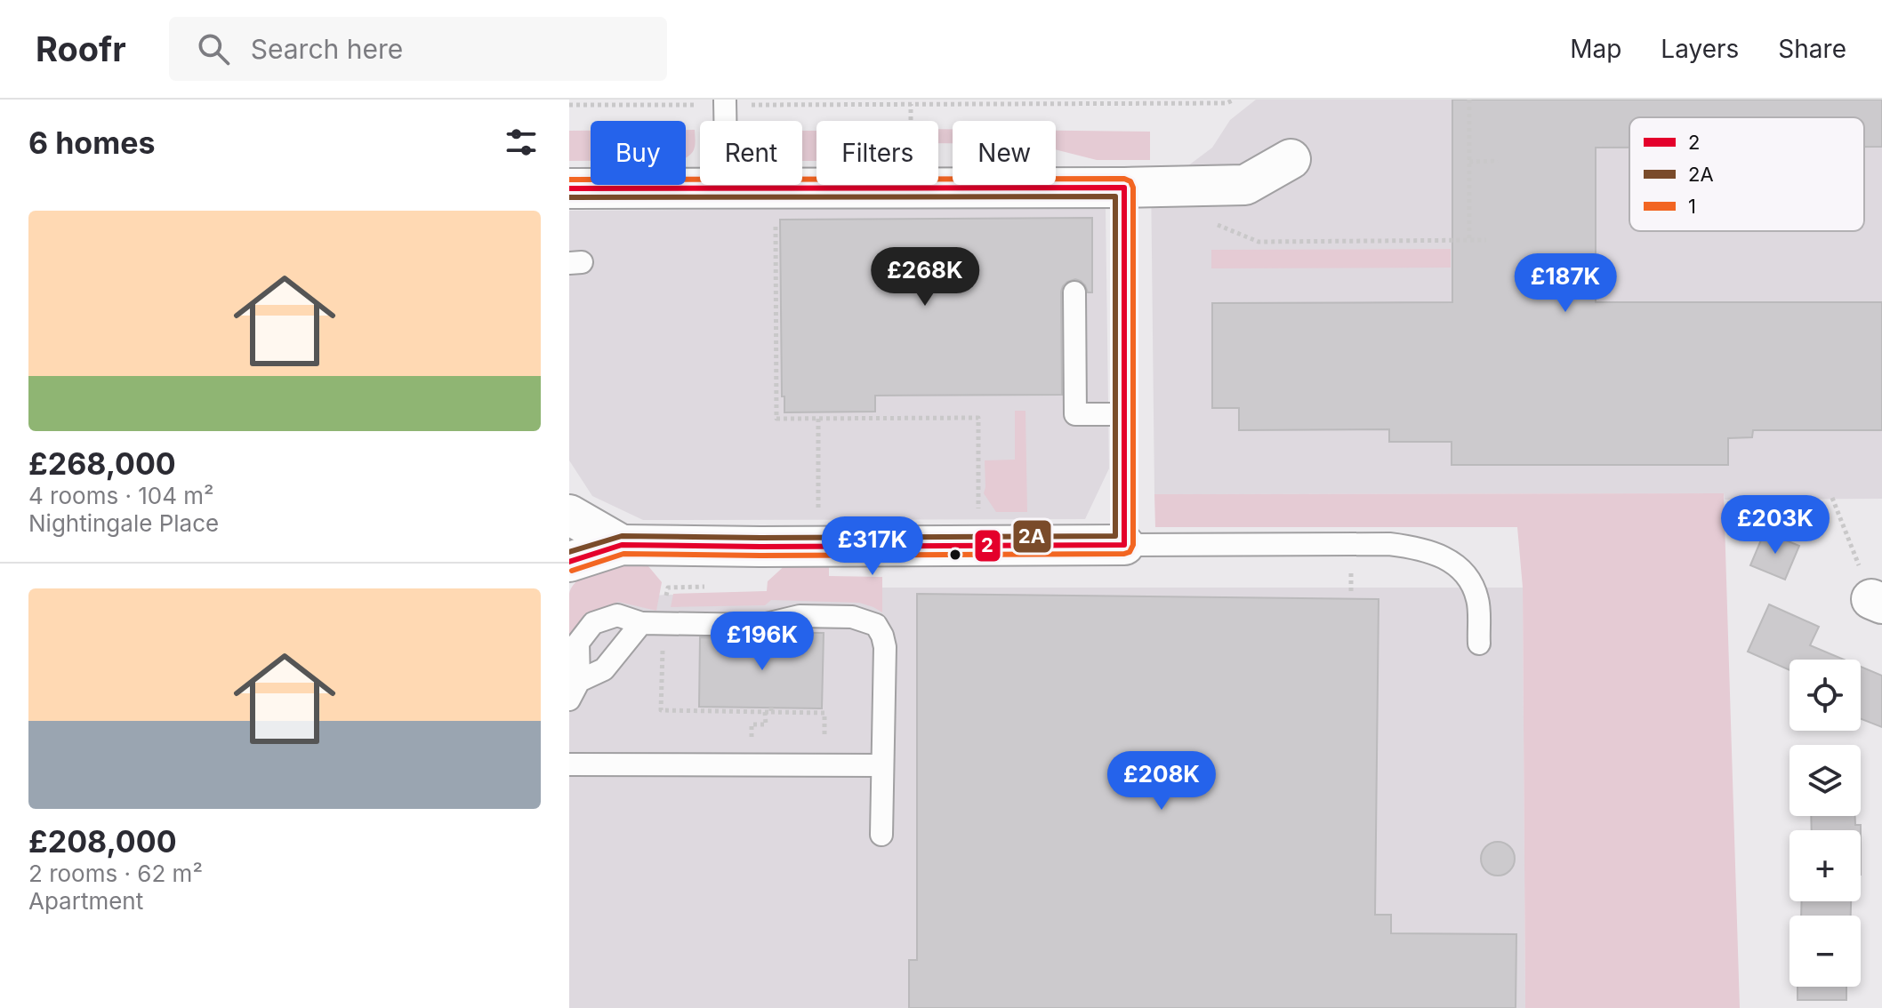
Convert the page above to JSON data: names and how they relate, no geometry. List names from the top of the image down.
{
  "lines": ["transit line 1", "transit line 2", "transit line 2A"],
  "legend": ["2", "2A", "1"],
  "page": {
    "header": "Roofr",
    "search": "Search here",
    "nav": ["Map", "Layers", "Share"],
    "heading": "6 homes",
    "chip": [
      "Buy",
      "Rent",
      "Filters",
      "New"
    ],
    "list": [
      {
        "name": "£268,000",
        "note": "4 rooms · 104 m² · Nightingale Place"
      },
      {
        "name": "£208,000",
        "note": "2 rooms · 62 m² · Apartment"
      }
    ],
    "price": [
      "£268K",
      "£187K",
      "£203K",
      "£317K",
      "£196K",
      "£208K"
    ],
    "map_buttons": ["+", "−"]
  }
}
